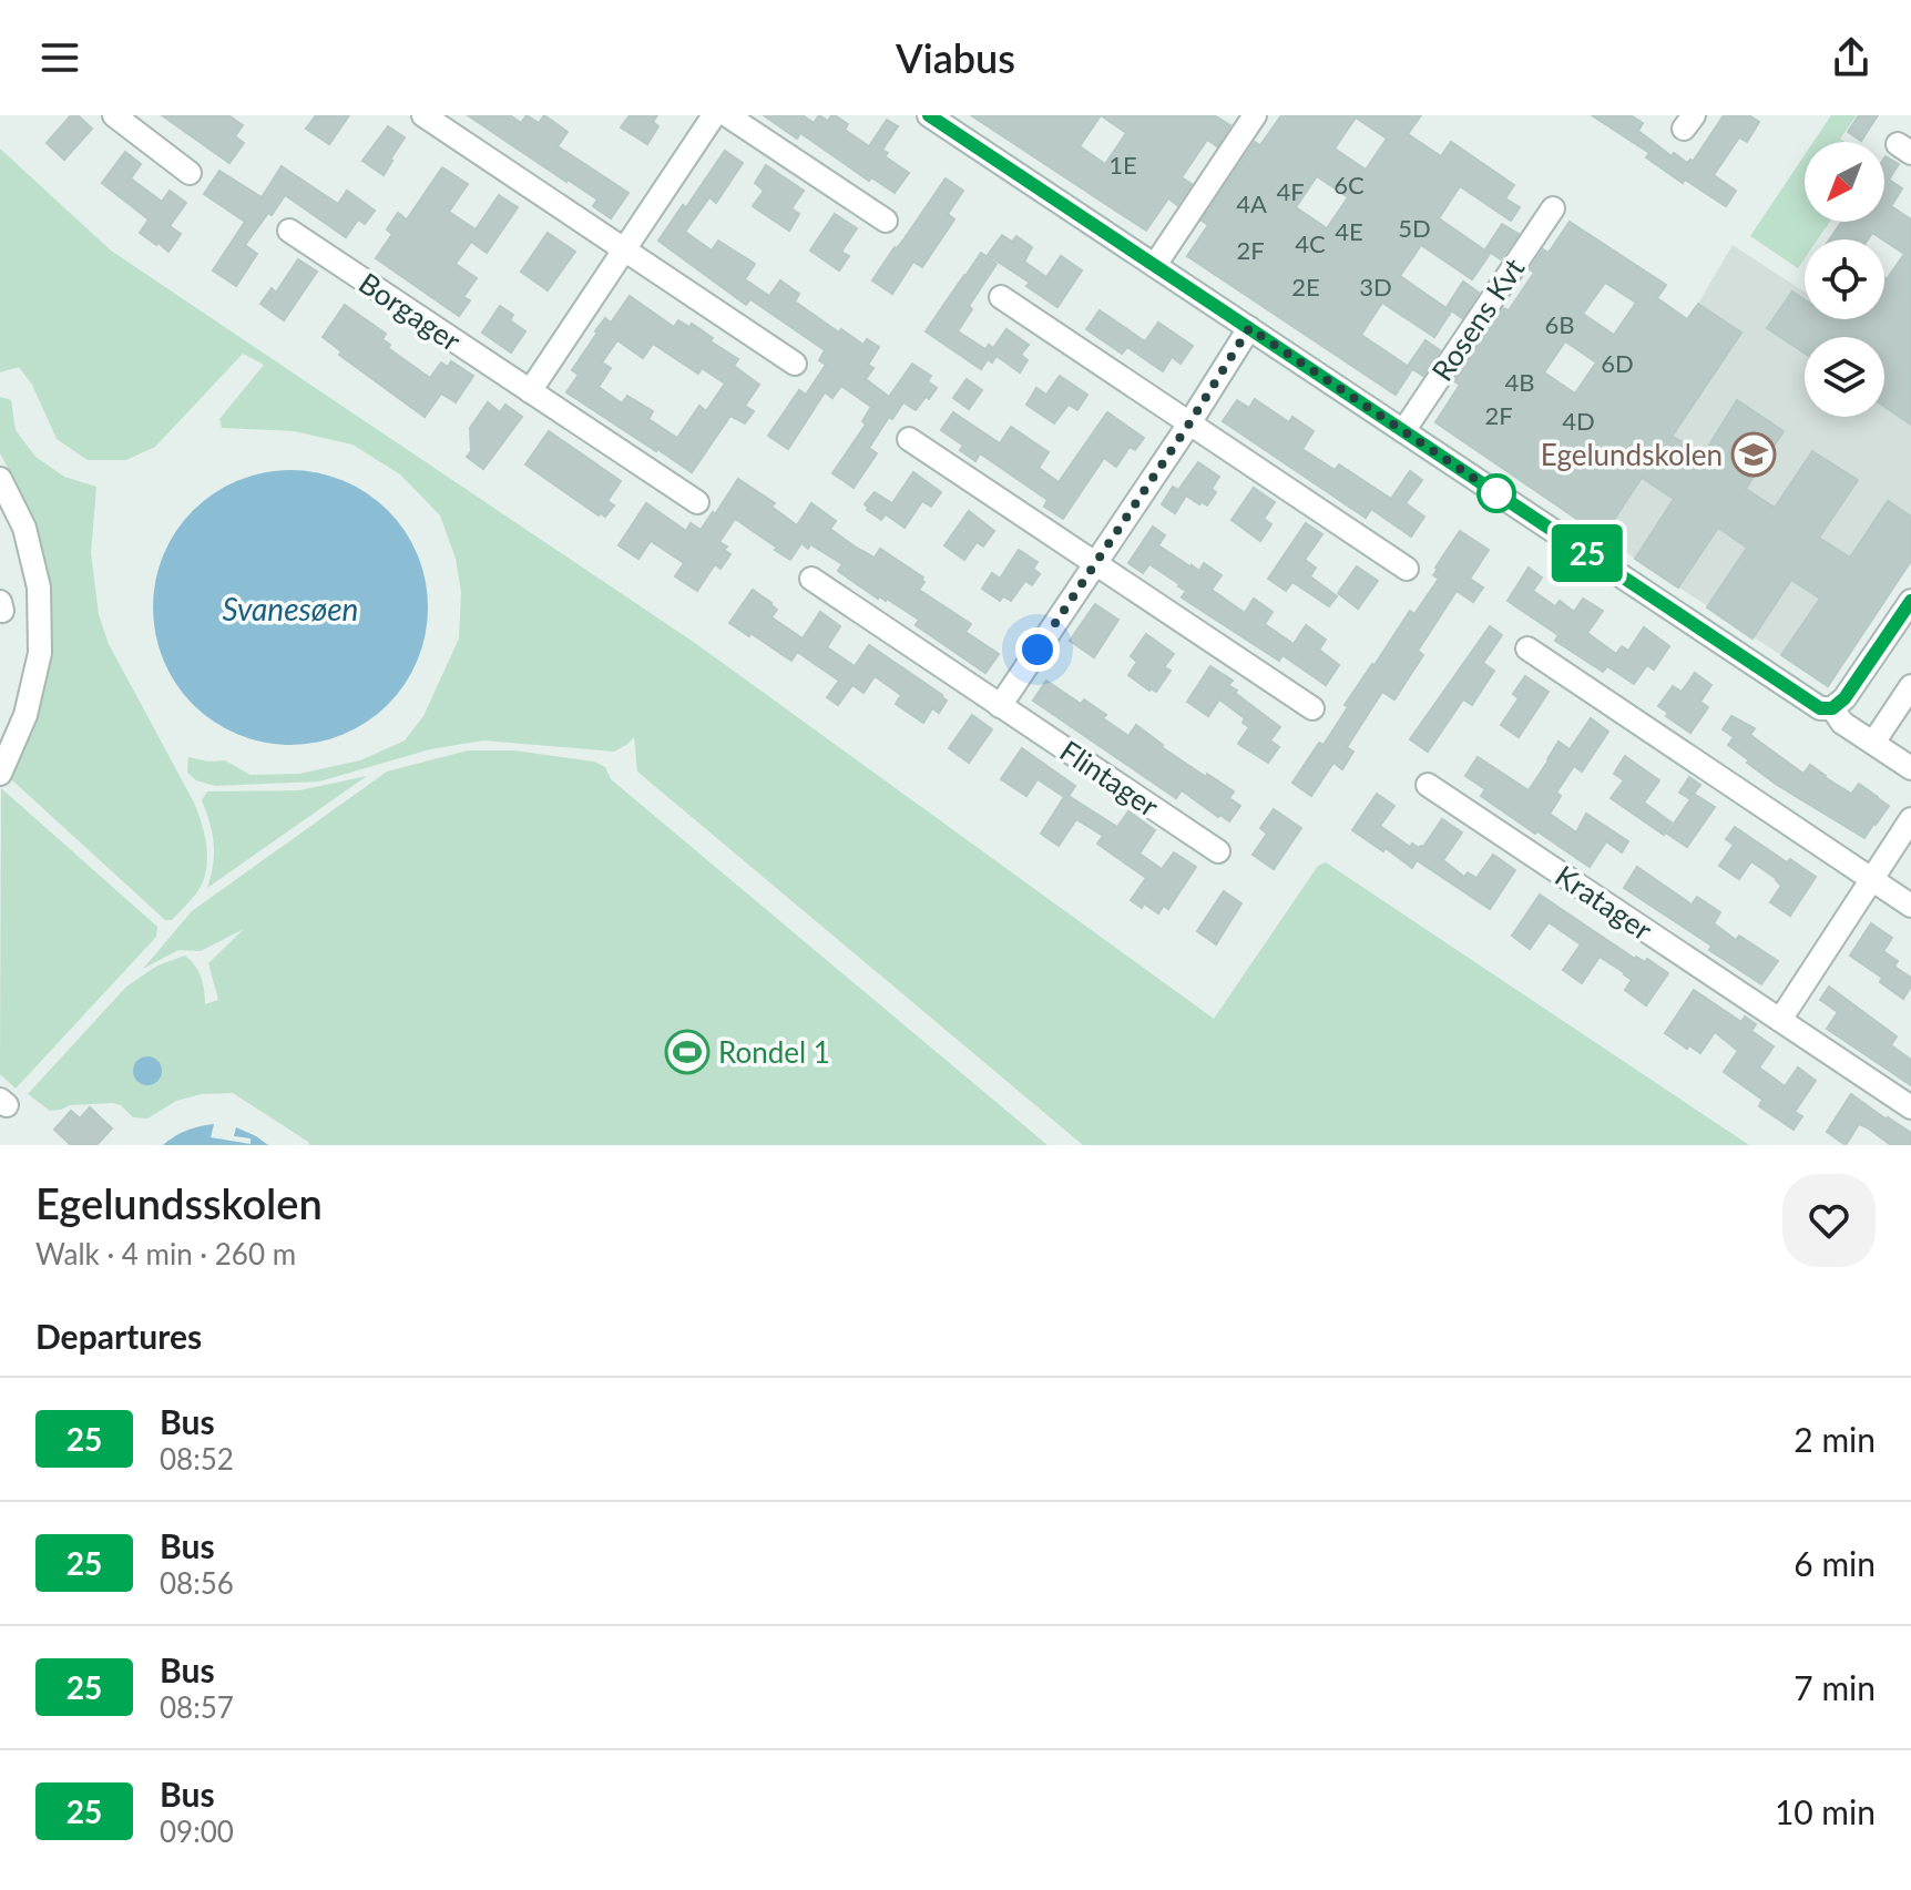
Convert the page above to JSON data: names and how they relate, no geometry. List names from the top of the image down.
{
  "streets": {
    "street": [
      "Borgager",
      "Rosens Kvt",
      "Flintager",
      "Kratager"
    ]
  },
  "water": ["Svanesøen"],
  "places": {
    "school or university": ["Egelundskolen"],
    "sports": ["Rondel 1"]
  },
  "lines": ["bus line 25"],
  "house_numbers": [
    "1E",
    "6C",
    "4F",
    "4A",
    "5D",
    "4E",
    "4C",
    "2F",
    "2E",
    "3D",
    "6B",
    "6D",
    "4B",
    "2F",
    "4D"
  ],
  "north": "bottom left",
  "page": {
    "header": "Viabus",
    "on_map": "25",
    "heading": [
      ["Egelundsskolen", "Walk · 4 min · 260 m"],
      "Departures"
    ],
    "list": [
      {
        "mark": "25",
        "name": "Bus",
        "note": "08:52",
        "value": "2 min"
      },
      {
        "mark": "25",
        "name": "Bus",
        "note": "08:56",
        "value": "6 min"
      },
      {
        "mark": "25",
        "name": "Bus",
        "note": "08:57",
        "value": "7 min"
      },
      {
        "mark": "25",
        "name": "Bus",
        "note": "09:00",
        "value": "10 min"
      }
    ]
  }
}
